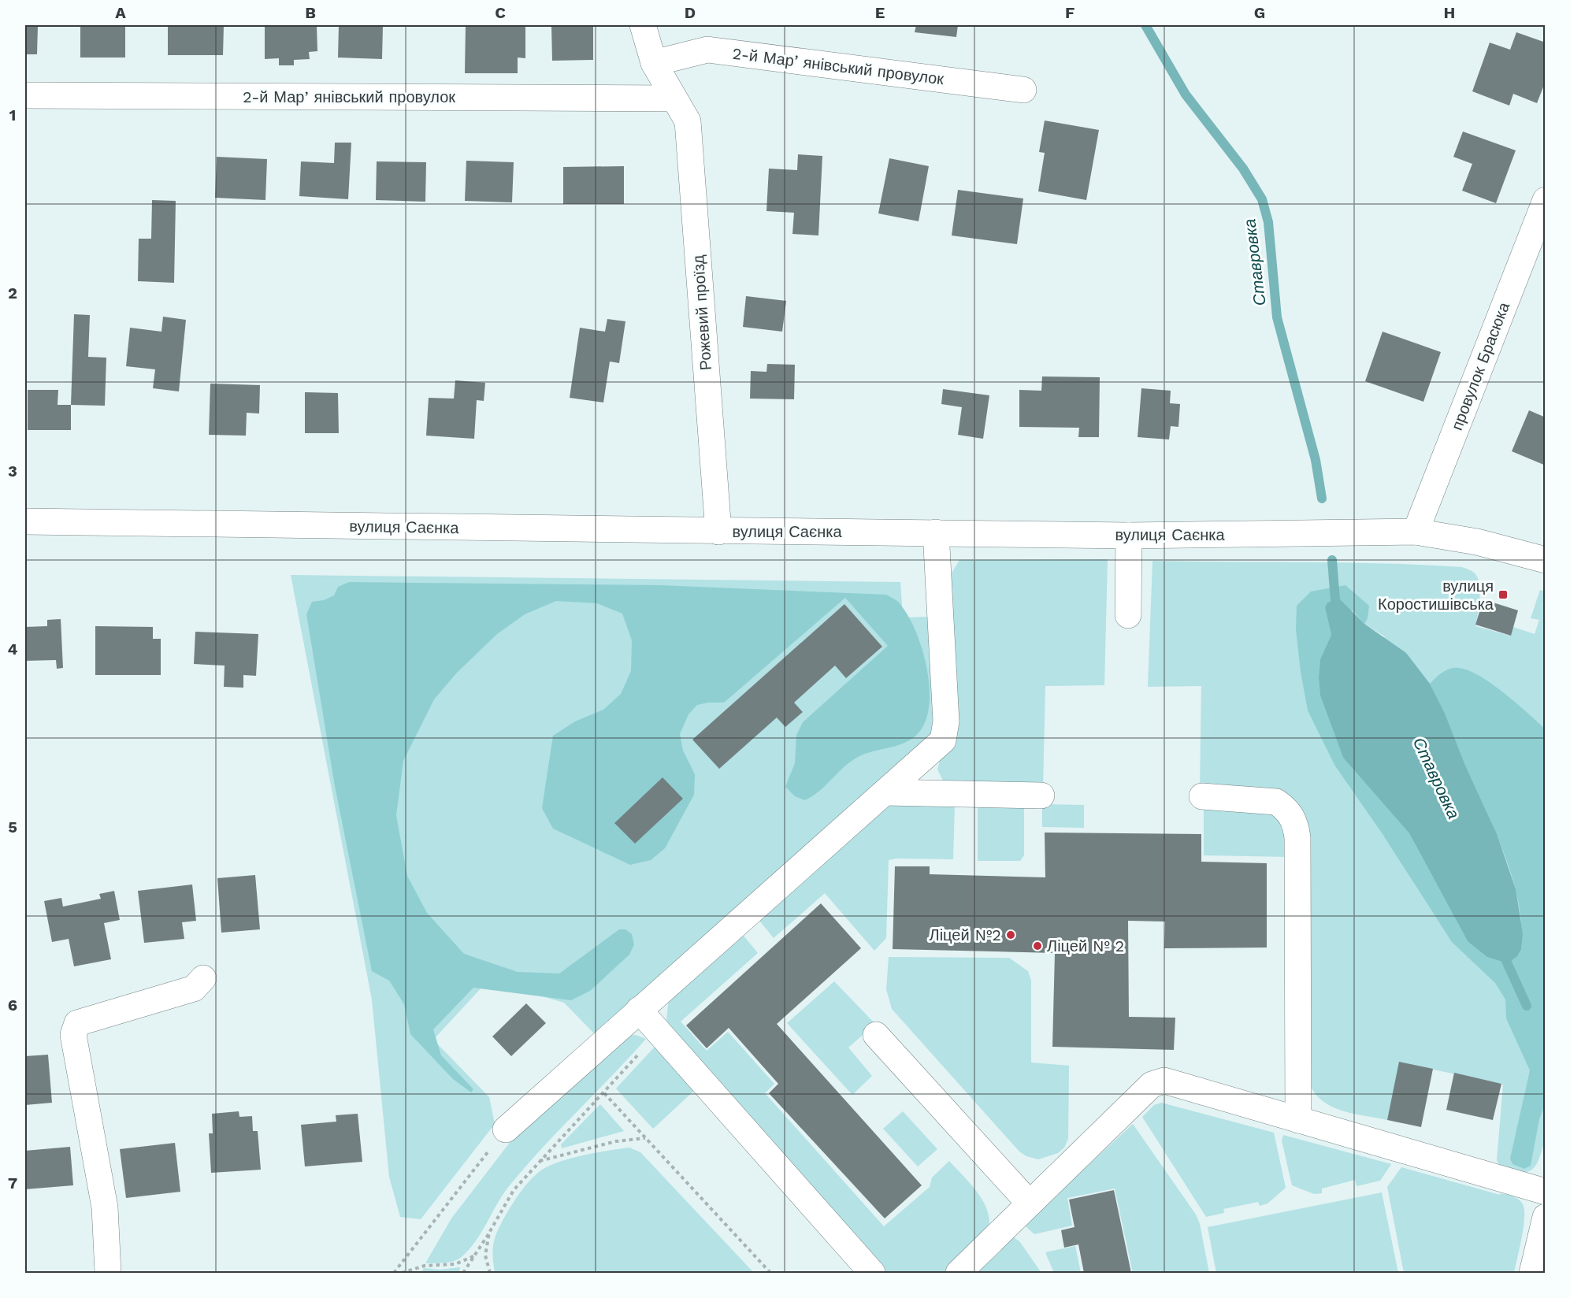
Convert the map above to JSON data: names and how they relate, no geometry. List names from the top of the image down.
{
  "streets": {
    "street": [
      "2-й Марʼянівський провулок",
      "Рожевий проїзд",
      "провулок Брасюка",
      "вулиця Саєнка"
    ]
  },
  "crossings": [
    ["2-й Марʼянівський провулок", "Рожевий проїзд"],
    ["Рожевий проїзд", "вулиця Саєнка"],
    ["провулок Брасюка", "вулиця Саєнка"]
  ],
  "water": ["Ставровка"],
  "places": {
    "transit": ["вулиця Коростишівська"],
    "other": ["Ліцей №2", "Ліцей № 2"]
  },
  "grid": {
    "columns": [
      "A",
      "B",
      "C",
      "D",
      "E",
      "F",
      "G",
      "H"
    ],
    "rows": [
      "1",
      "2",
      "3",
      "4",
      "5",
      "6",
      "7"
    ]
  }
}
